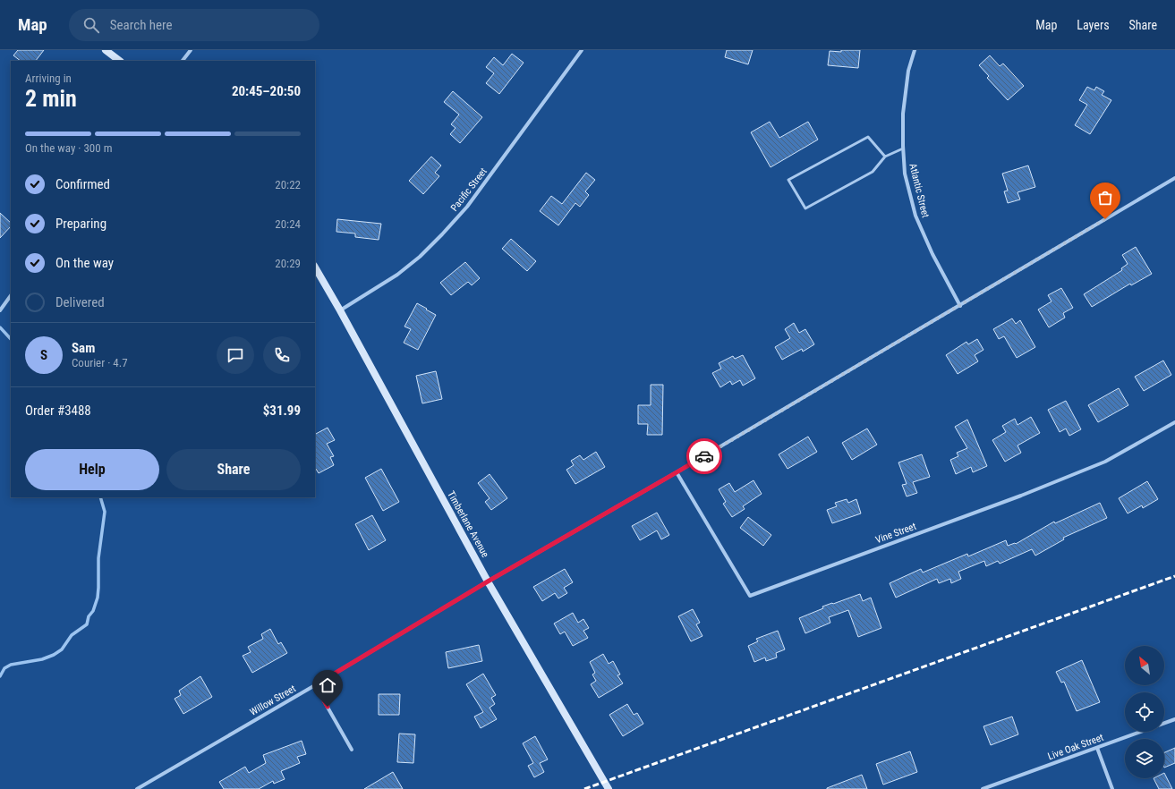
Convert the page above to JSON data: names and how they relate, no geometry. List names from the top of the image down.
{
  "streets": {
    "street": [
      "Pacific Street",
      "Atlantic Street",
      "Timberlane Avenue",
      "Vine Street",
      "Willow Street",
      "Live Oak Street"
    ]
  },
  "crossings": [
    ["Pacific Street", "Timberlane Avenue"],
    ["Atlantic Street", "Willow Street"],
    ["Timberlane Avenue", "Willow Street"],
    ["Vine Street", "Willow Street"]
  ],
  "north": "top left",
  "page": {
    "header": "Map",
    "search": "Search here",
    "nav": ["Map", "Layers", "Share"],
    "heading": ["2 min", "Arriving in", "20:45–20:50"],
    "panel": [
      "Sam",
      "Courier · 4.7",
      "Order #3488",
      "$31.99"
    ],
    "bar": "On the way · 300 m",
    "list": [
      ["Confirmed", "20:22"],
      ["Preparing", "20:24"],
      ["On the way", "20:29"],
      "Delivered"
    ],
    "round": "S",
    "buttons": ["Help", "Share"]
  }
}
